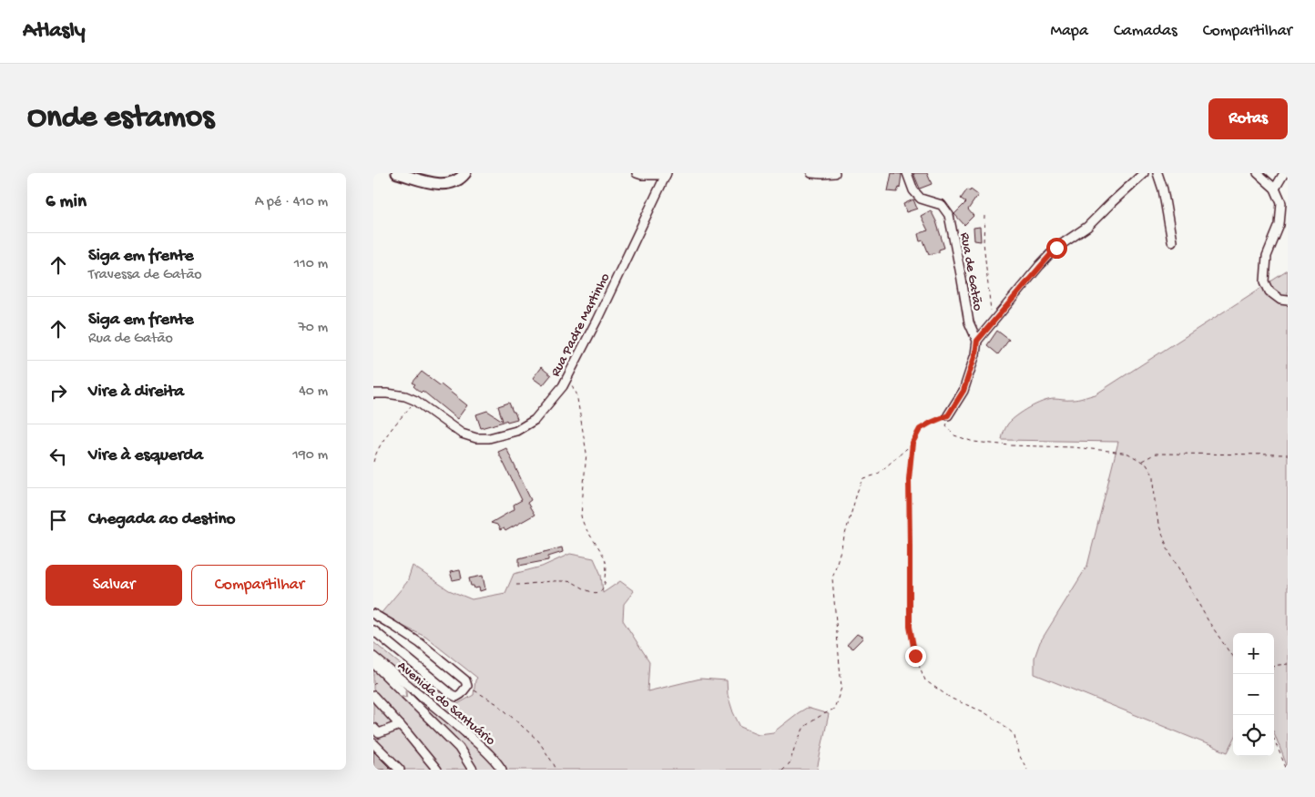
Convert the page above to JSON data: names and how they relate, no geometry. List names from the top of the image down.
{
  "streets": {
    "street": ["Rua de Gatão", "Rua Padre Martinho", "Avenida do Santuário"]
  },
  "page": {
    "header": "Atlasly",
    "nav": ["Mapa", "Camadas", "Compartilhar"],
    "buttons": [
      "Rotas",
      ["Salvar", "Compartilhar"]
    ],
    "title": "Onde estamos",
    "heading": ["6 min", "A pé · 410 m"],
    "list": [
      ["Siga em frente", "Travessa de Gatão", "110 m"],
      ["Siga em frente", "Rua de Gatão", "70 m"],
      ["Vire à direita", "40 m"],
      ["Vire à esquerda", "190 m"],
      "Chegada ao destino"
    ],
    "map_buttons": ["+", "−"]
  }
}
